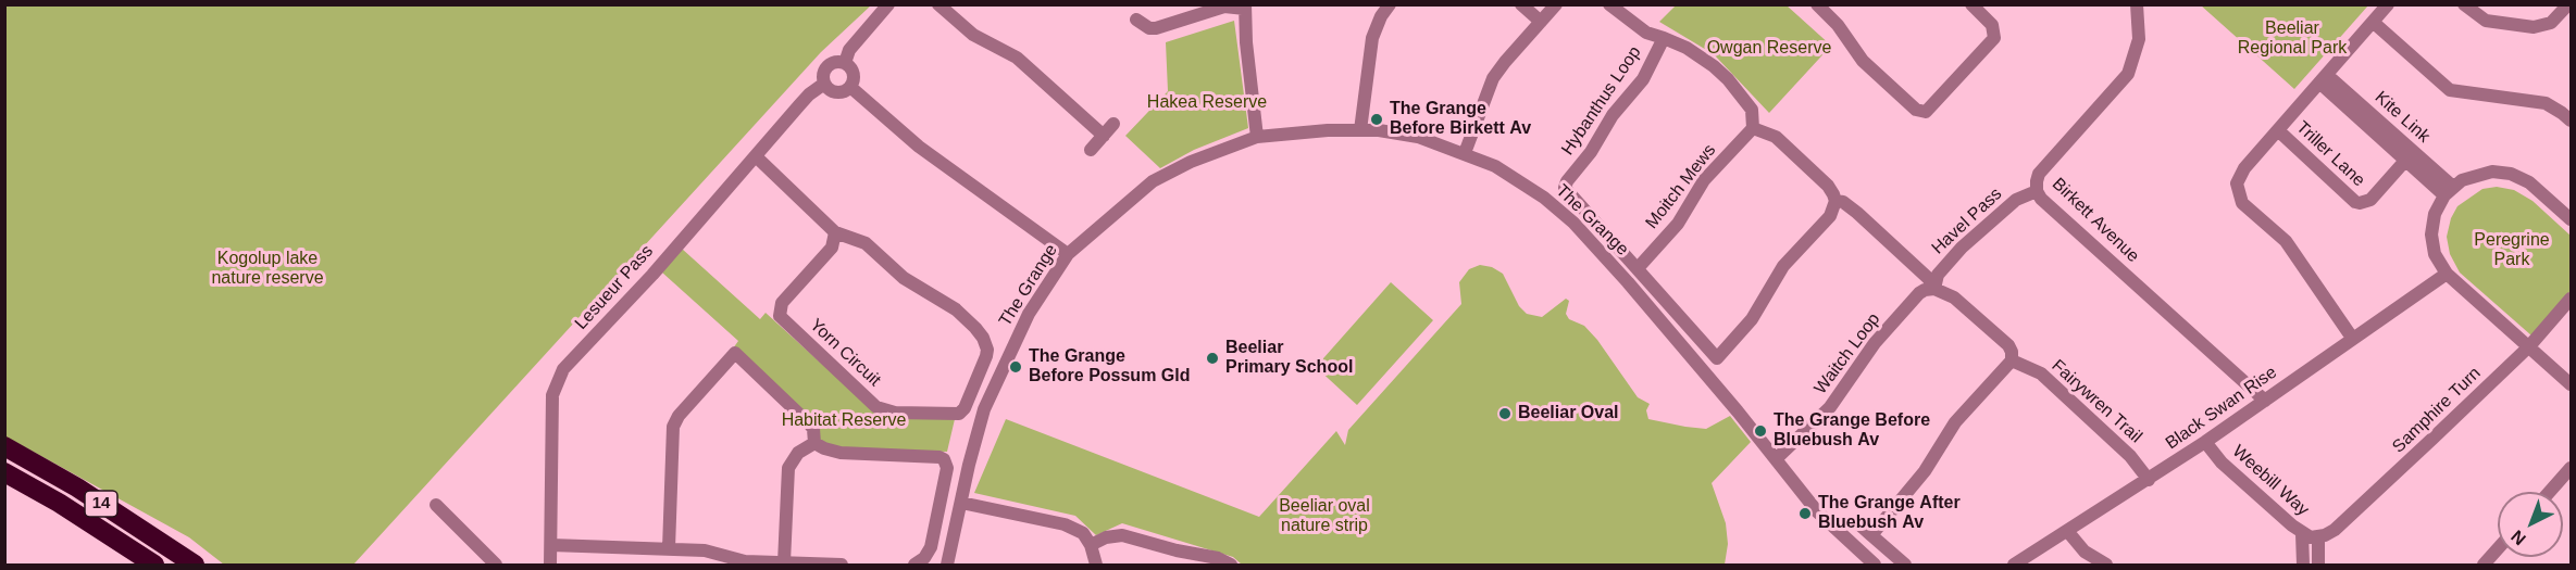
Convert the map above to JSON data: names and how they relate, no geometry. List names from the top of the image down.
{
  "streets": {
    "highway": ["14"],
    "street": [
      "Hybanthus Loop",
      "Kite Link",
      "Triller Lane",
      "Moitch Mews",
      "The Grange",
      "Birkett Avenue",
      "Havel Pass",
      "Lesueur Pass",
      "Yorn Circuit",
      "Waitch Loop",
      "Fairywren Trail",
      "Black Swan Rise",
      "Samphire Turn",
      "Weebill Way"
    ]
  },
  "crossings": [
    ["Hybanthus Loop", "Moitch Mews"],
    ["Kite Link", "Triller Lane"],
    ["The Grange", "Waitch Loop"],
    ["Birkett Avenue", "Havel Pass"],
    ["Birkett Avenue", "Black Swan Rise"],
    ["Havel Pass", "Waitch Loop"],
    ["Lesueur Pass", "Yorn Circuit"],
    ["Fairywren Trail", "Black Swan Rise"],
    ["Black Swan Rise", "Weebill Way"],
    ["Samphire Turn", "Weebill Way"]
  ],
  "parks": [
    "Beeliar Regional Park",
    "Owgan Reserve",
    "Hakea Reserve",
    "Peregrine Park",
    "Kogolup lake nature reserve",
    "Habitat Reserve",
    "Beeliar oval nature strip"
  ],
  "places": [
    "The Grange Before Birkett Av",
    "Beeliar Primary School",
    "The Grange Before Possum Gld",
    "Beeliar Oval",
    "The Grange Before Bluebush Av",
    "The Grange After Bluebush Av"
  ],
  "north": "bottom left"
}
